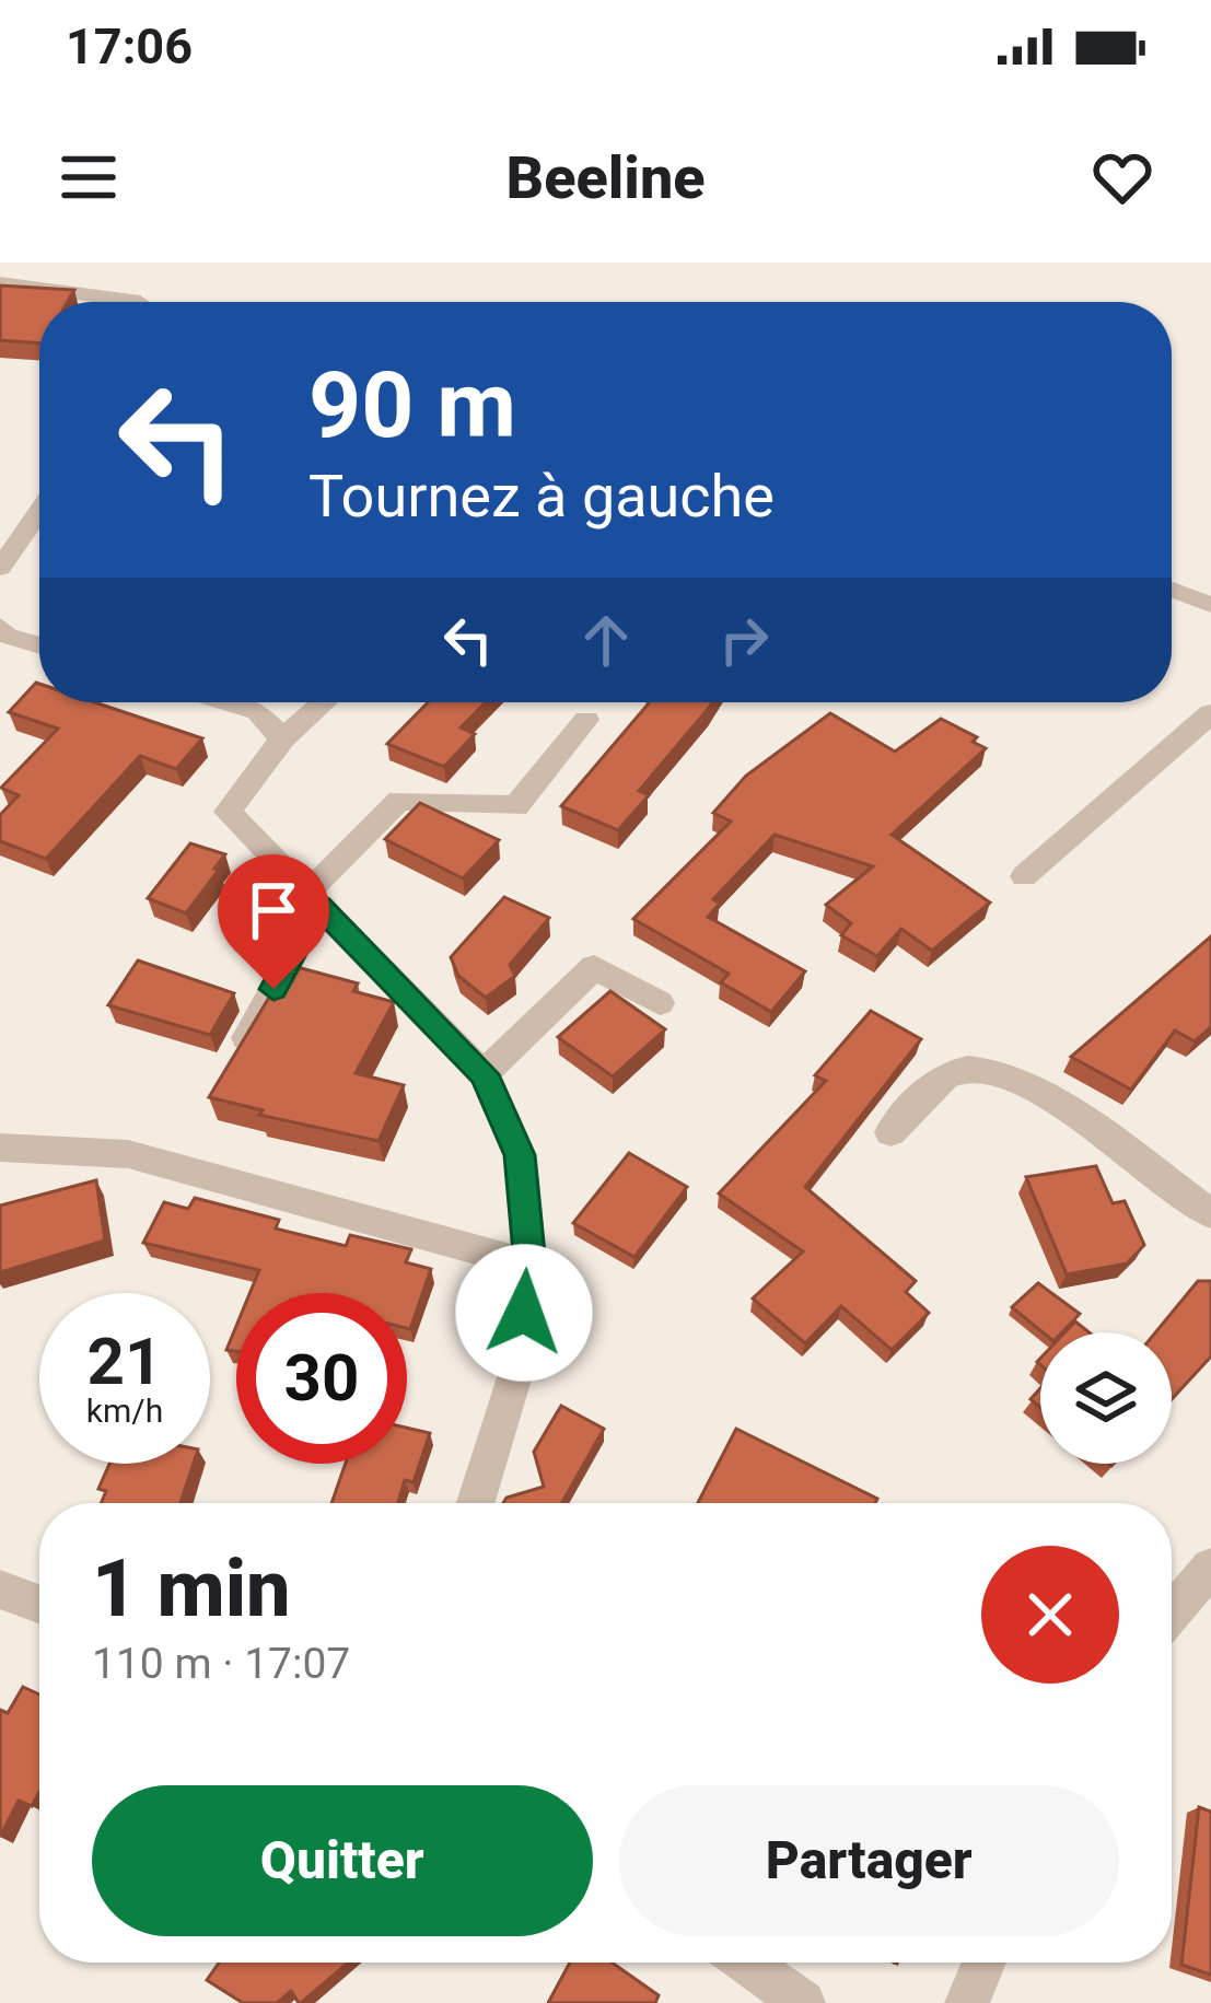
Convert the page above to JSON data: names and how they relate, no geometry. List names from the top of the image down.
{
  "page": {
    "status": "17:06",
    "header": "Beeline",
    "turn": ["90 m", "Tournez à gauche"],
    "speed": "21 km/h",
    "limit": "30",
    "heading": ["1 min", "110 m · 17:07"],
    "buttons": ["Quitter", "Partager"]
  }
}
